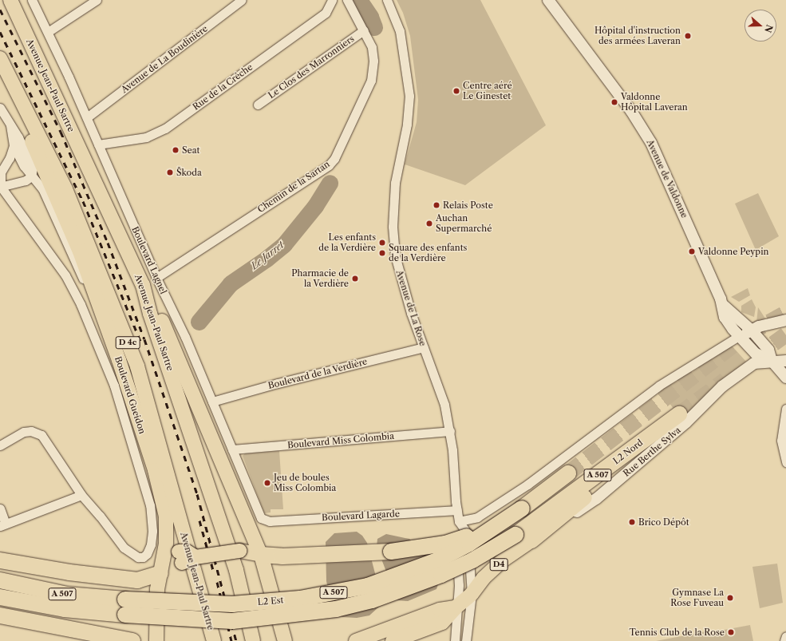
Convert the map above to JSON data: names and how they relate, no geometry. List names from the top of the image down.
{
  "streets": {
    "highway": ["L2 Nord", "A 507", "L2 Est"],
    "main road": [
      "Avenue Jean-Paul Sartre",
      "D 4c",
      "Boulevard Gueidon",
      "Rue Berthe Sylva",
      "D4"
    ],
    "street": [
      "Avenue de La Boudinière",
      "Le Clos des Marronniers",
      "Rue de la Crêche",
      "Avenue de Valdonne",
      "Chemin de la Sartan",
      "Boulevard Lagnel",
      "Avenue de La Rose",
      "Boulevard de la Verdière",
      "Boulevard Miss Colombia",
      "Boulevard Lagarde"
    ]
  },
  "crossings": [
    ["Avenue de La Boudinière", "Boulevard Lagnel"],
    ["Le Clos des Marronniers", "Chemin de la Sartan"],
    ["Rue de la Crêche", "Boulevard Lagnel"],
    ["Avenue de Valdonne", "Rue Berthe Sylva"],
    ["Avenue de Valdonne", "D4"],
    ["Chemin de la Sartan", "Boulevard Lagnel"],
    ["Boulevard Lagnel", "Boulevard de la Verdière"],
    ["Boulevard Lagnel", "Boulevard Miss Colombia"],
    ["Boulevard Lagnel", "Boulevard Lagarde"],
    ["Avenue de La Rose", "Boulevard de la Verdière"],
    ["Avenue de La Rose", "Boulevard Miss Colombia"],
    ["Avenue de La Rose", "Boulevard Lagarde"],
    ["L2 Nord", "Rue Berthe Sylva"],
    ["L2 Nord", "L2 Est"],
    ["Rue Berthe Sylva", "D4"],
    ["A 507", "L2 Est"]
  ],
  "water": ["Le Jarret"],
  "places": [
    "Hôpital d'instruction des armées Laveran",
    "Centre aéré Le Ginestet",
    "Valdonne Hôpital Laveran",
    "Seat",
    "Škoda",
    "Relais Poste",
    "Auchan Supermarché",
    "Les enfants de la Verdière",
    "Valdonne Peypin",
    "Square des enfants de la Verdière",
    "Pharmacie de la Verdière",
    "Jeu de boules Miss Colombia",
    "Brico Dépôt",
    "Gymnase La Rose Fuveau",
    "Tennis Club de la Rose"
  ],
  "north": "right"
}
